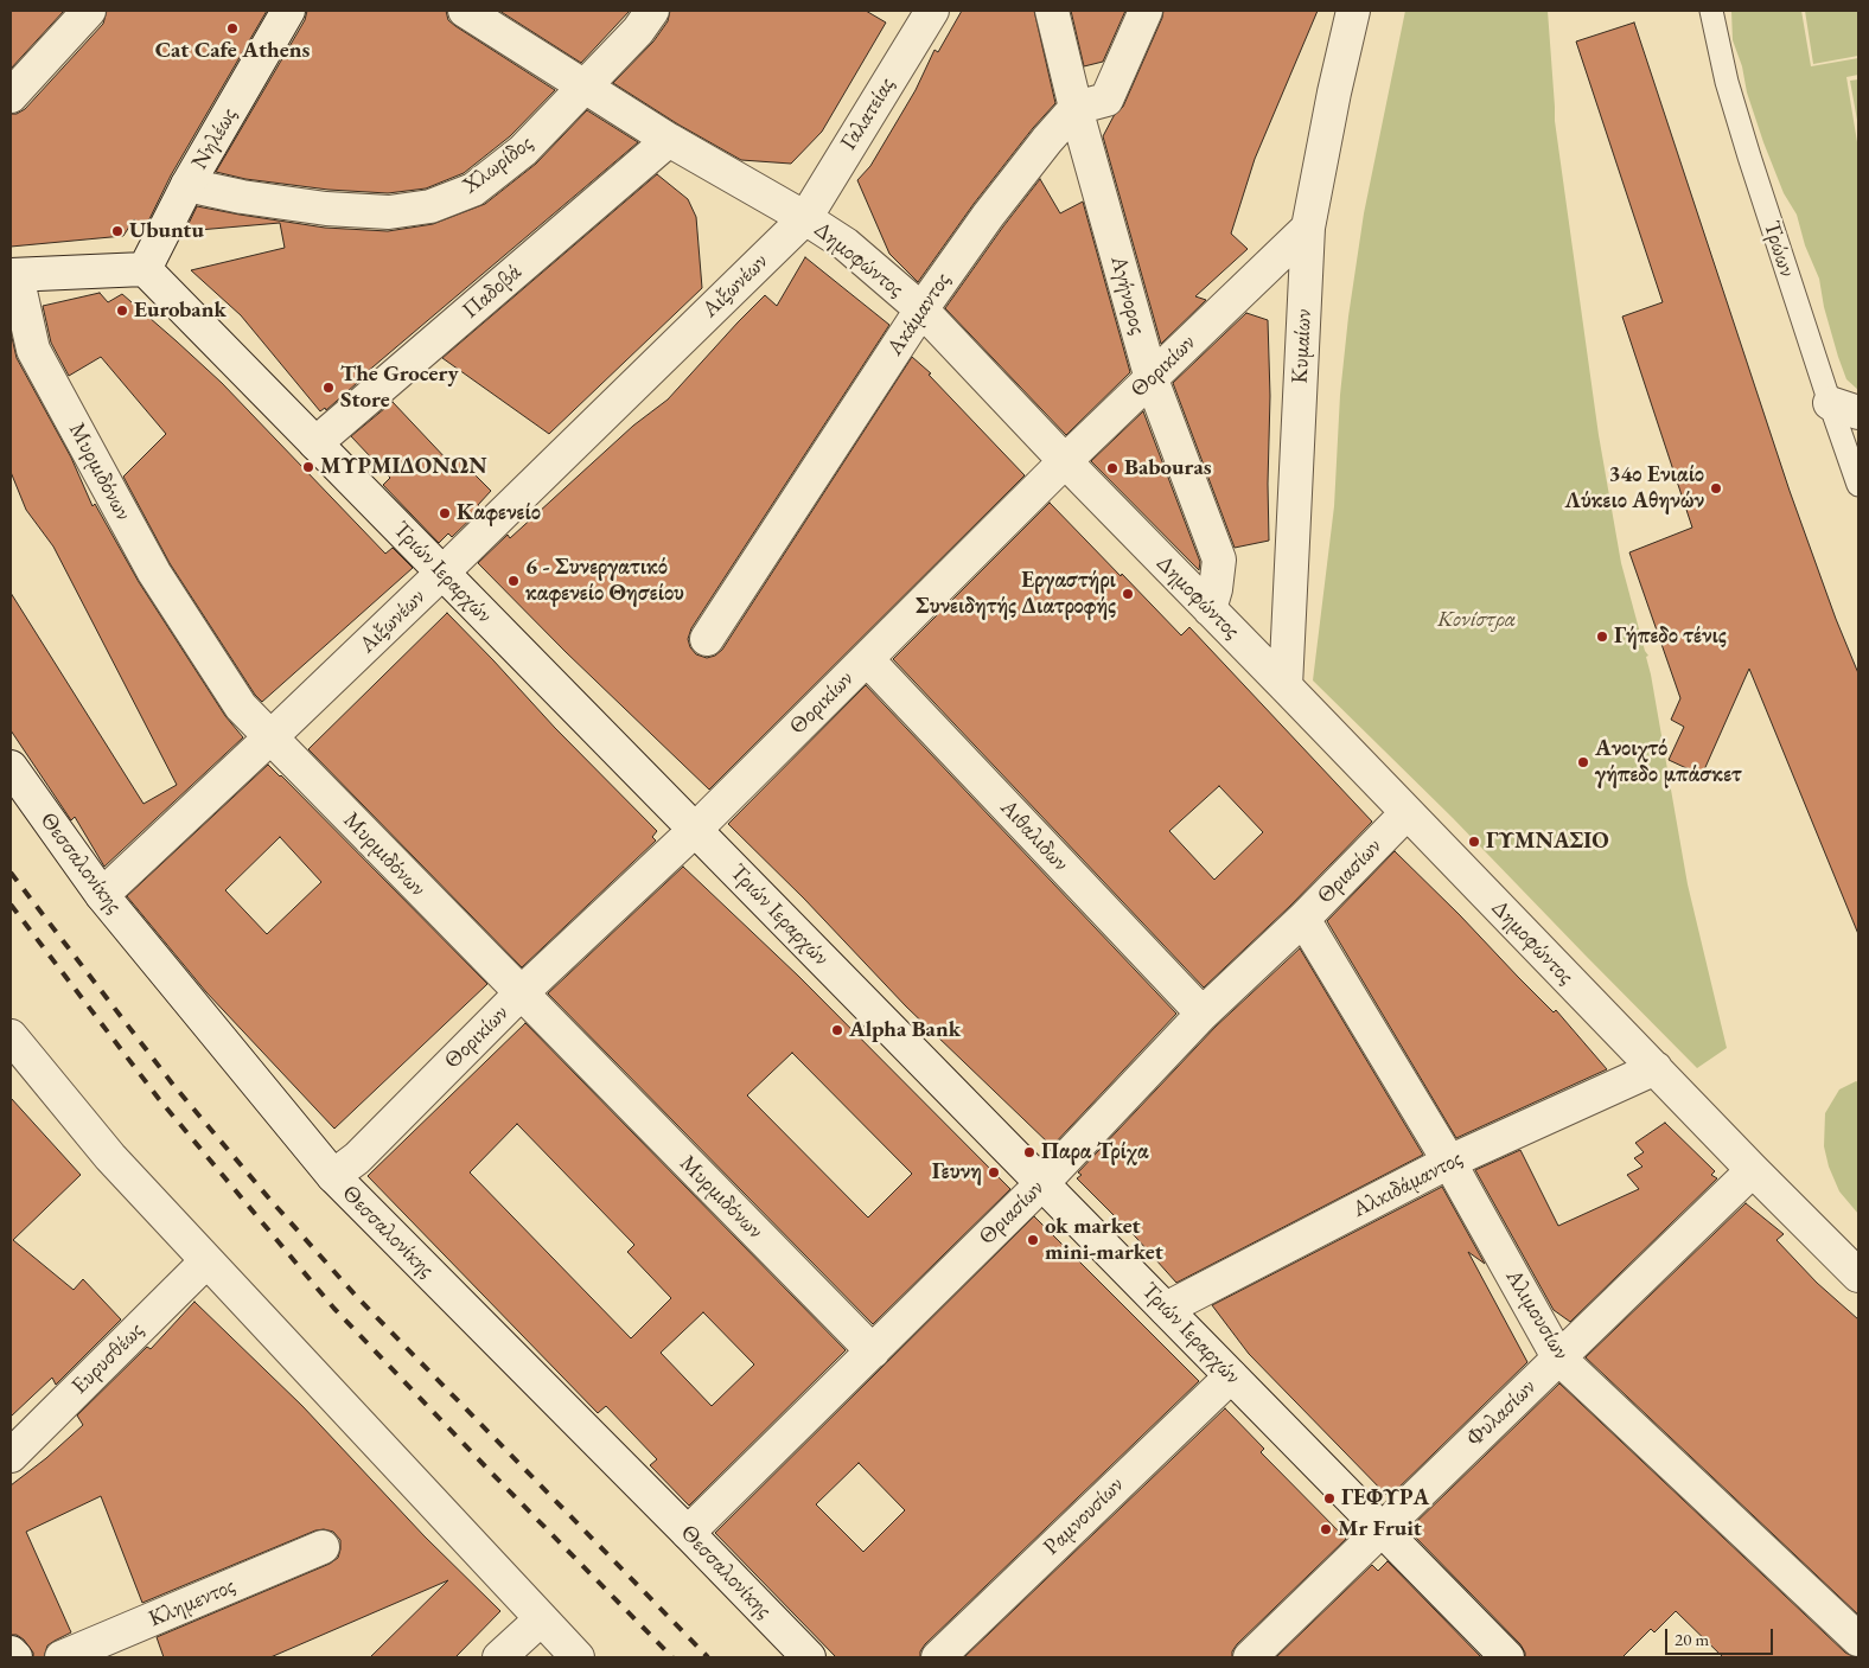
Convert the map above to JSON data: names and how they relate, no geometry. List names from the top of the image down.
{
  "streets": {
    "street": [
      "Γαλατείας",
      "Νηλέως",
      "Χλωρίδος",
      "Δημοφώντος",
      "Αιξωνέων",
      "Παδοβά",
      "Αγήνορος",
      "Ακάμαντος",
      "Κυμαίων",
      "Θορικίων",
      "Μυρμιδόνων",
      "Τριών Ιεραρχών",
      "Αιθαλιδων",
      "Θεσσαλονίκης",
      "Θριασίων",
      "Αλκιδάμαντος",
      "Αλιμουσίων",
      "Ευρυσθέως",
      "Φυλασίων",
      "Ραμνουσίων",
      "Κλημεντος"
    ],
    "lane": ["Τρώων"]
  },
  "crossings": [
    ["Γαλατείας", "Δημοφώντος"],
    ["Γαλατείας", "Αιξωνέων"],
    ["Νηλέως", "Χλωρίδος"],
    ["Νηλέως", "Τριών Ιεραρχών"],
    ["Χλωρίδος", "Δημοφώντος"],
    ["Δημοφώντος", "Αιξωνέων"],
    ["Δημοφώντος", "Παδοβά"],
    ["Δημοφώντος", "Αγήνορος"],
    ["Δημοφώντος", "Ακάμαντος"],
    ["Δημοφώντος", "Κυμαίων"],
    ["Δημοφώντος", "Θορικίων"],
    ["Δημοφώντος", "Θριασίων"],
    ["Δημοφώντος", "Αλκιδάμαντος"],
    ["Δημοφώντος", "Φυλασίων"],
    ["Αιξωνέων", "Μυρμιδόνων"],
    ["Αιξωνέων", "Τριών Ιεραρχών"],
    ["Αιξωνέων", "Θεσσαλονίκης"],
    ["Παδοβά", "Τριών Ιεραρχών"],
    ["Αγήνορος", "Ακάμαντος"],
    ["Αγήνορος", "Θορικίων"],
    ["Κυμαίων", "Θορικίων"],
    ["Θορικίων", "Μυρμιδόνων"],
    ["Θορικίων", "Τριών Ιεραρχών"],
    ["Θορικίων", "Αιθαλιδων"],
    ["Θορικίων", "Θεσσαλονίκης"],
    ["Μυρμιδόνων", "Θριασίων"],
    ["Τριών Ιεραρχών", "Θριασίων"],
    ["Τριών Ιεραρχών", "Αλκιδάμαντος"],
    ["Τριών Ιεραρχών", "Φυλασίων"],
    ["Τριών Ιεραρχών", "Ραμνουσίων"],
    ["Αιθαλιδων", "Θριασίων"],
    ["Θεσσαλονίκης", "Θριασίων"],
    ["Θριασίων", "Αλιμουσίων"],
    ["Αλκιδάμαντος", "Αλιμουσίων"],
    ["Αλιμουσίων", "Φυλασίων"]
  ],
  "parks": ["Κονίστρα"],
  "places": [
    "Cat Cafe Athens",
    "Ubuntu",
    "Eurobank",
    "The Grocery Store",
    "ΜΥΡΜΙΔΟΝΩΝ",
    "Babouras",
    "34ο Ενιαίο Λύκειο Αθηνών",
    "Καφενείο",
    "6 - Συνεργατικό καφενείο Θησείου",
    "Εργαστήρι Συνειδητής Διατροφής",
    "Γήπεδο τένις",
    "Ανοιχτό γήπεδο μπάσκετ",
    "ΓΥΜΝΑΣΙΟ",
    "Alpha Bank",
    "Παρα Τρίχα",
    "Γευνη",
    "ok market mini-market",
    "ΓΕΦΥΡΑ",
    "Mr Fruit"
  ],
  "scale_bar": "20 m"
}
